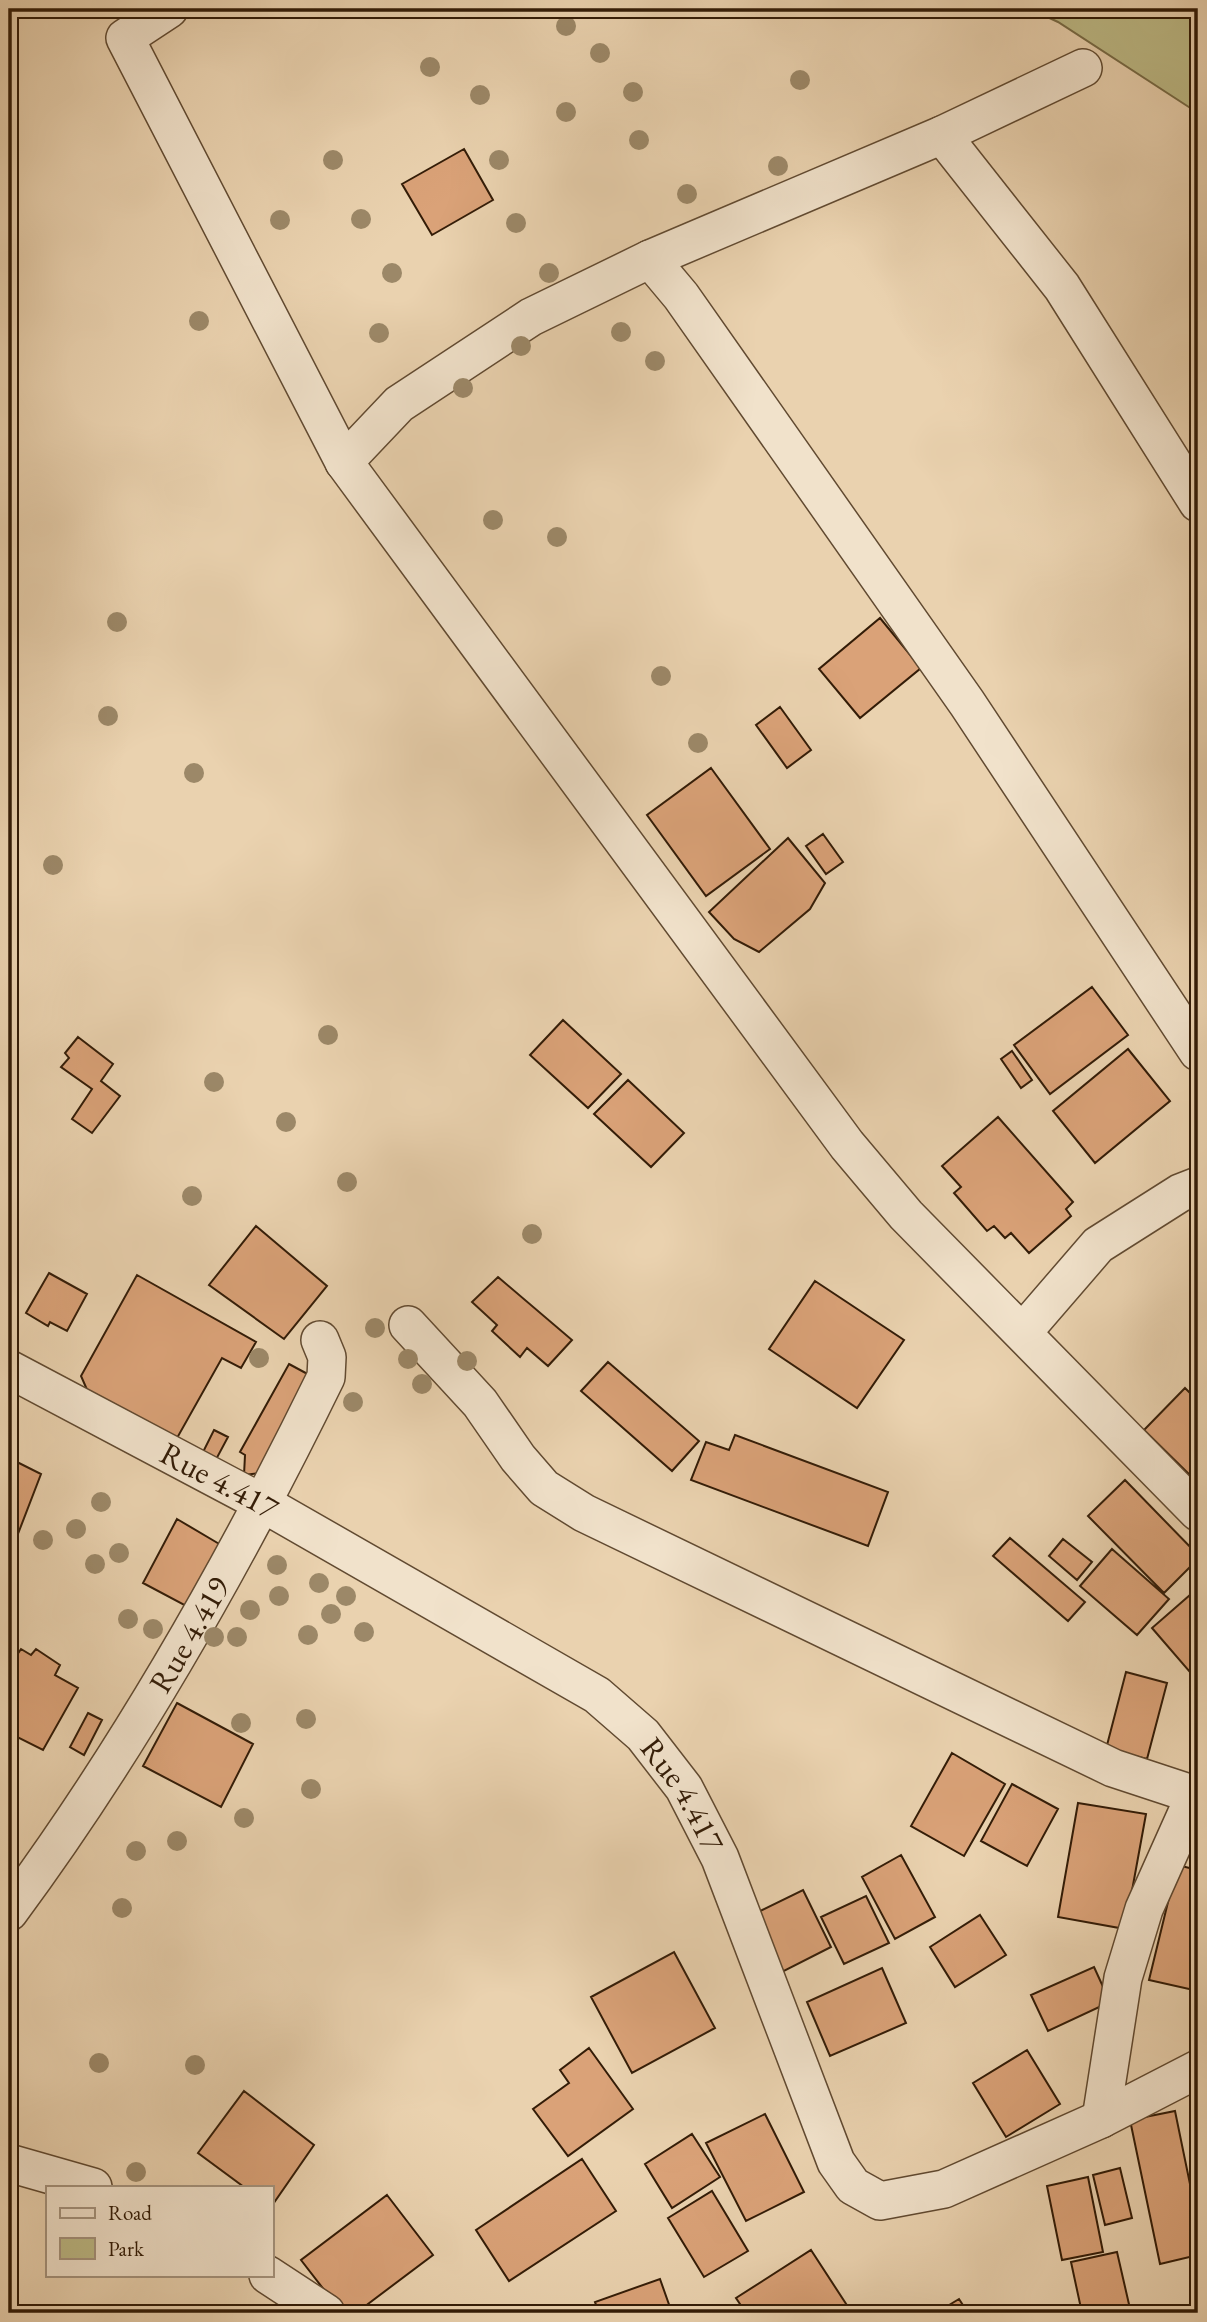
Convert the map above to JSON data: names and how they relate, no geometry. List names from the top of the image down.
{
  "streets": {
    "street": ["Rue 4.417", "Rue 4.419"]
  },
  "crossings": [
    ["Rue 4.417", "Rue 4.419"]
  ],
  "legend": ["Road", "Park"]
}
